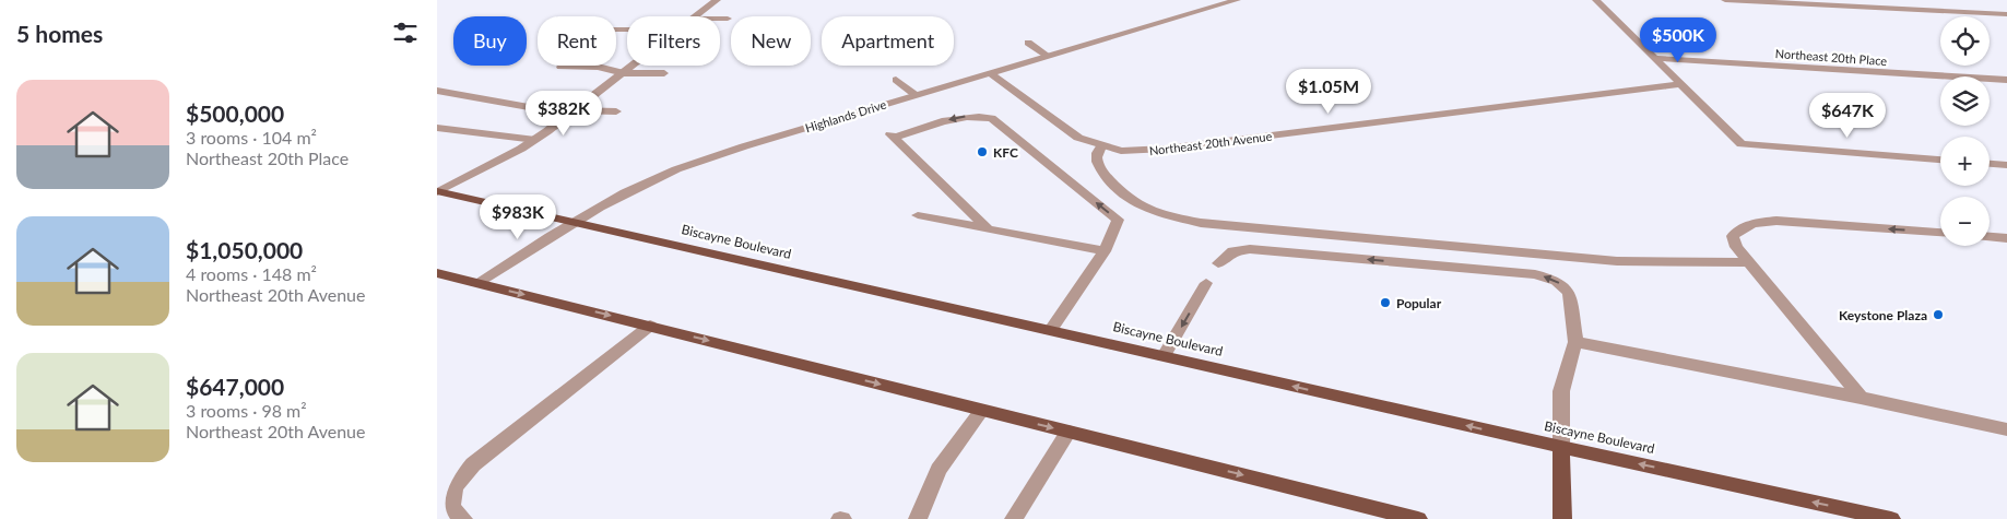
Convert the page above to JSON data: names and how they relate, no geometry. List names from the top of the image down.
{
  "streets": {
    "main road": ["Biscayne Boulevard"],
    "street": ["Northeast 20th Place", "Highlands Drive", "Northeast 20th Avenue"]
  },
  "crossings": [
    ["Highlands Drive", "Northeast 20th Avenue"],
    ["Highlands Drive", "Biscayne Boulevard"]
  ],
  "places": ["KFC", "Popular", "Keystone Plaza"],
  "page": {
    "heading": "5 homes",
    "map_buttons": ["+", "−"],
    "chip": [
      "Buy",
      "Rent",
      "Filters",
      "New",
      "Apartment"
    ],
    "price": [
      "$500K",
      "$1.05M",
      "$382K",
      "$647K",
      "$983K"
    ],
    "list": [
      {
        "name": "$500,000",
        "note": "3 rooms · 104 m² · Northeast 20th Place"
      },
      {
        "name": "$1,050,000",
        "note": "4 rooms · 148 m² · Northeast 20th Avenue"
      },
      {
        "name": "$647,000",
        "note": "3 rooms · 98 m² · Northeast 20th Avenue"
      }
    ]
  }
}
